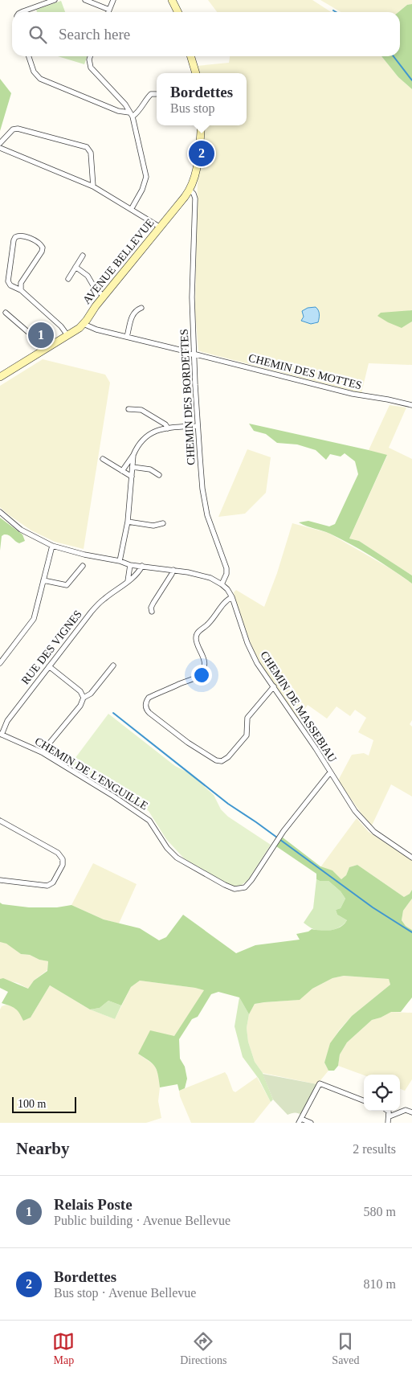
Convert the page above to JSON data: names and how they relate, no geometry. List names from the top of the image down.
{
  "streets": {
    "main road": ["AVENUE BELLEVUE"],
    "street": [
      "CHEMIN DES MOTTES",
      "CHEMIN DES BORDETTES",
      "RUE DES VIGNES",
      "CHEMIN DE MASSEBIAU",
      "CHEMIN DE L'ENGUILLE"
    ]
  },
  "crossings": [
    ["AVENUE BELLEVUE", "CHEMIN DES MOTTES"],
    ["AVENUE BELLEVUE", "CHEMIN DES BORDETTES"],
    ["CHEMIN DES MOTTES", "CHEMIN DES BORDETTES"],
    ["CHEMIN DES BORDETTES", "CHEMIN DE MASSEBIAU"],
    ["RUE DES VIGNES", "CHEMIN DE MASSEBIAU"],
    ["RUE DES VIGNES", "CHEMIN DE L'ENGUILLE"],
    ["CHEMIN DE MASSEBIAU", "CHEMIN DE L'ENGUILLE"]
  ],
  "scale_bar": "100 m",
  "page": {
    "search": "Search here",
    "popup": ["Bordettes", "Bus stop"],
    "pins": ["2", "1"],
    "scale": "100 m",
    "heading": ["Nearby", "2 results"],
    "list": [
      {
        "mark": "1",
        "name": "Relais Poste",
        "note": "Public building · Avenue Bellevue",
        "value": "580 m"
      },
      {
        "mark": "2",
        "name": "Bordettes",
        "note": "Bus stop · Avenue Bellevue",
        "value": "810 m"
      }
    ],
    "nav": ["Map", "Directions", "Saved"]
  }
}
